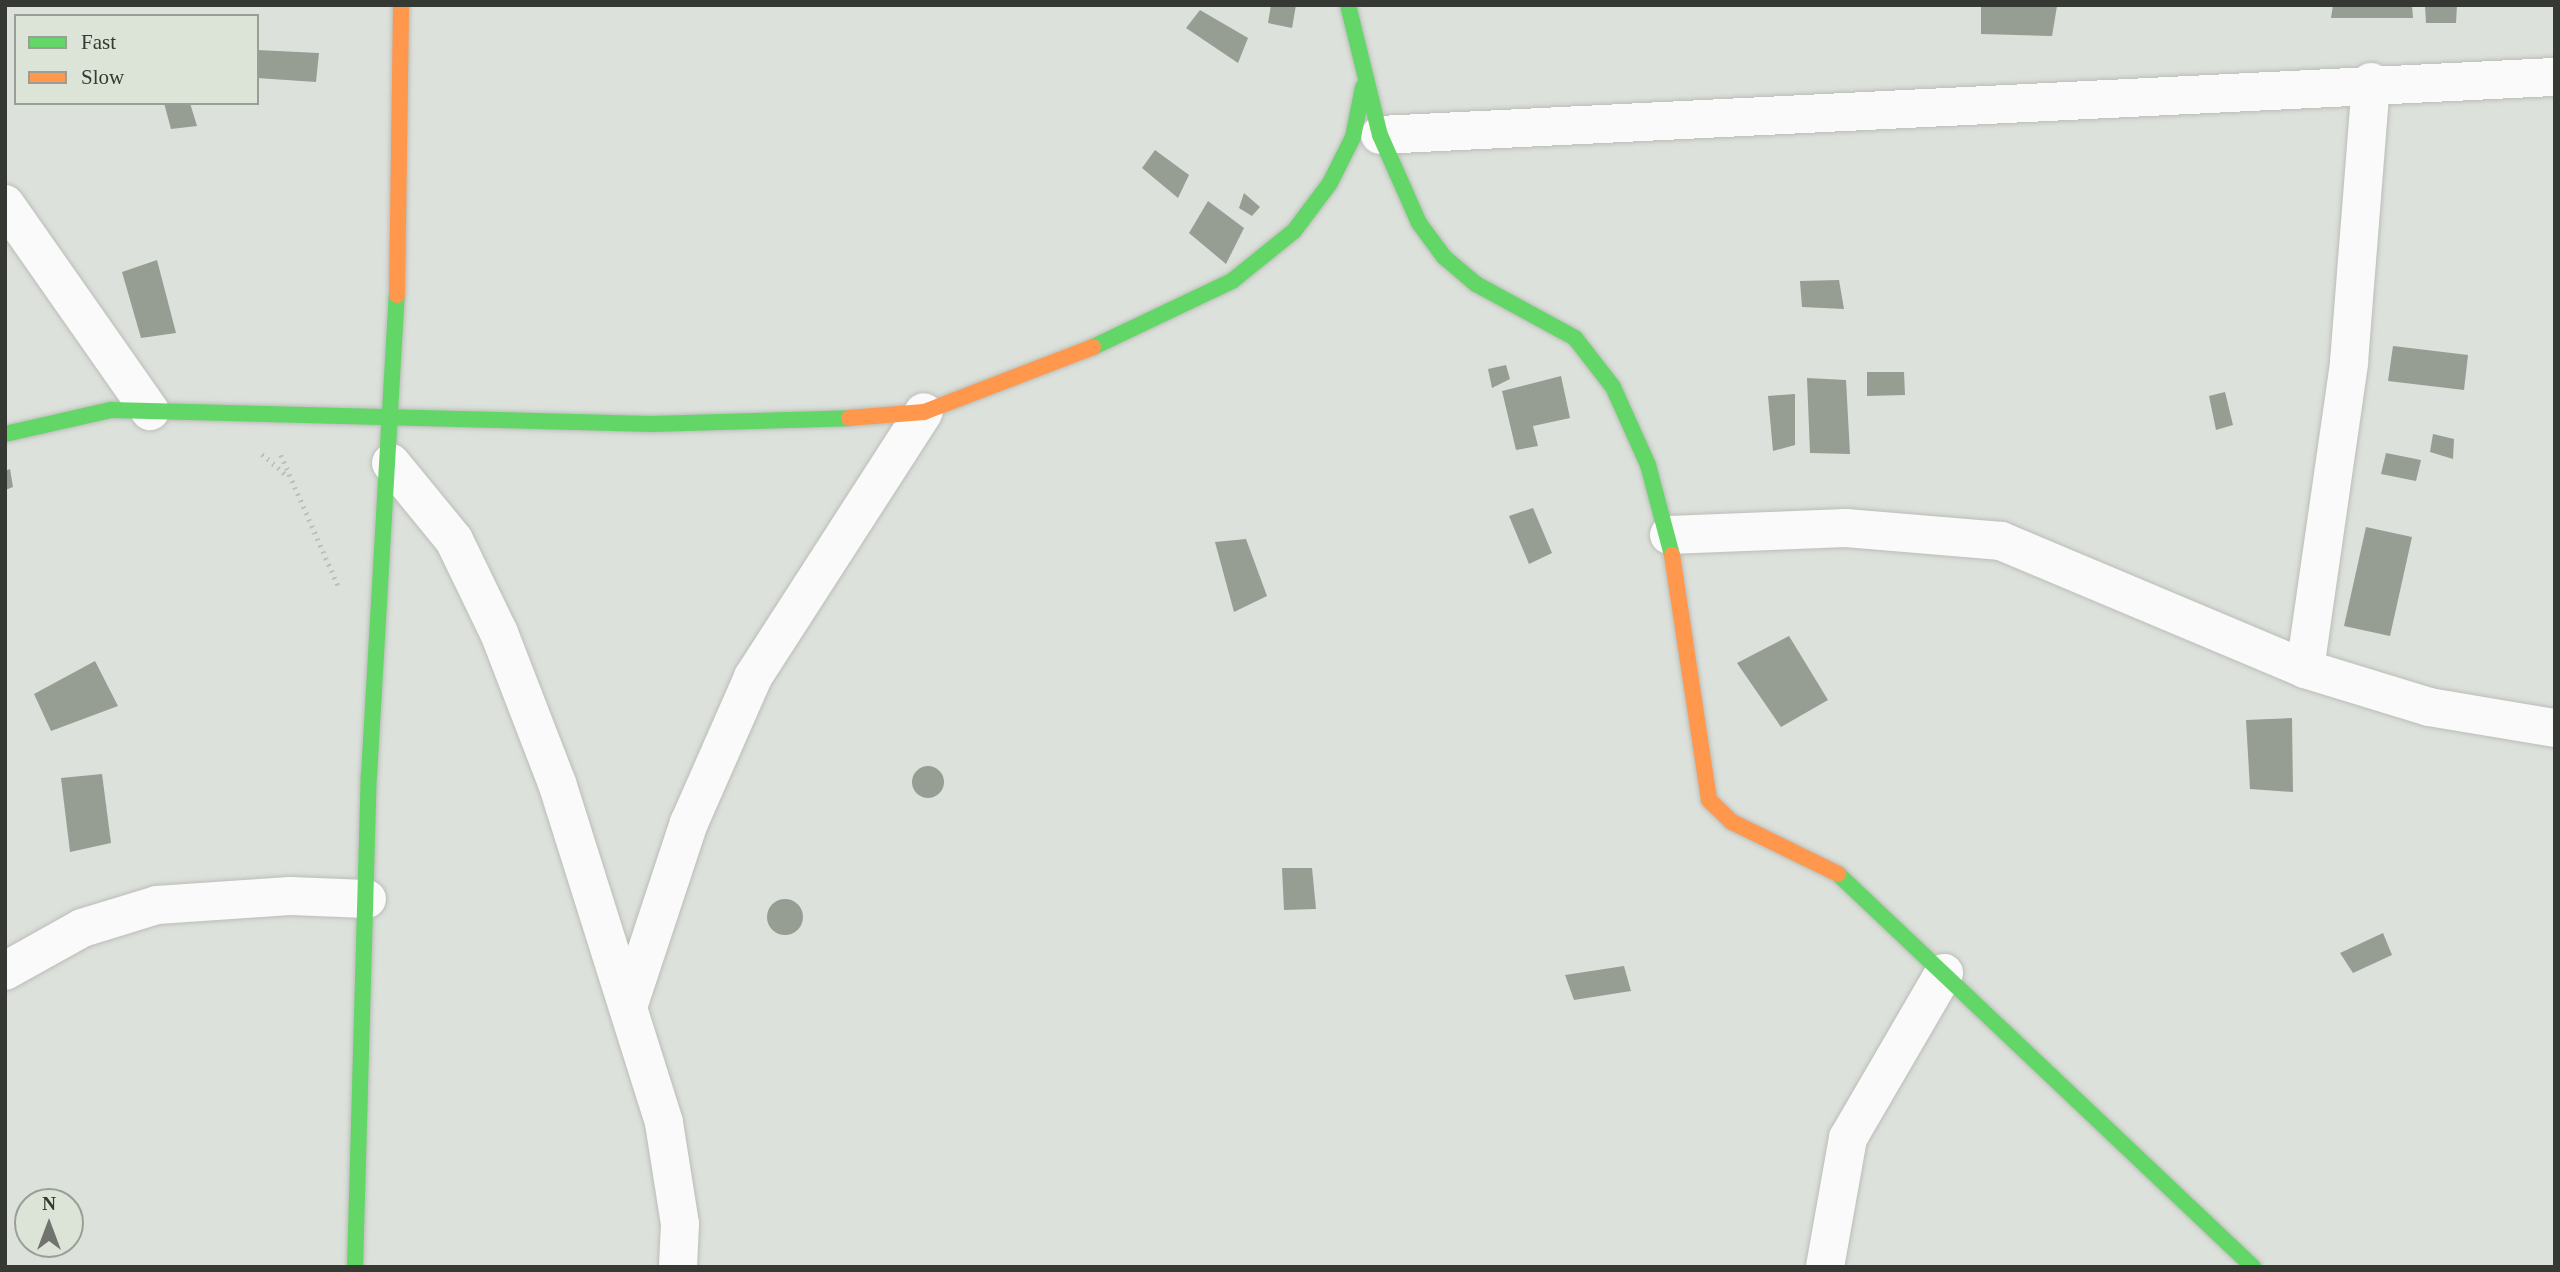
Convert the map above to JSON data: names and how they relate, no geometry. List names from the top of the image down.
{
  "legend": ["Fast", "Slow"],
  "north": "top"
}
